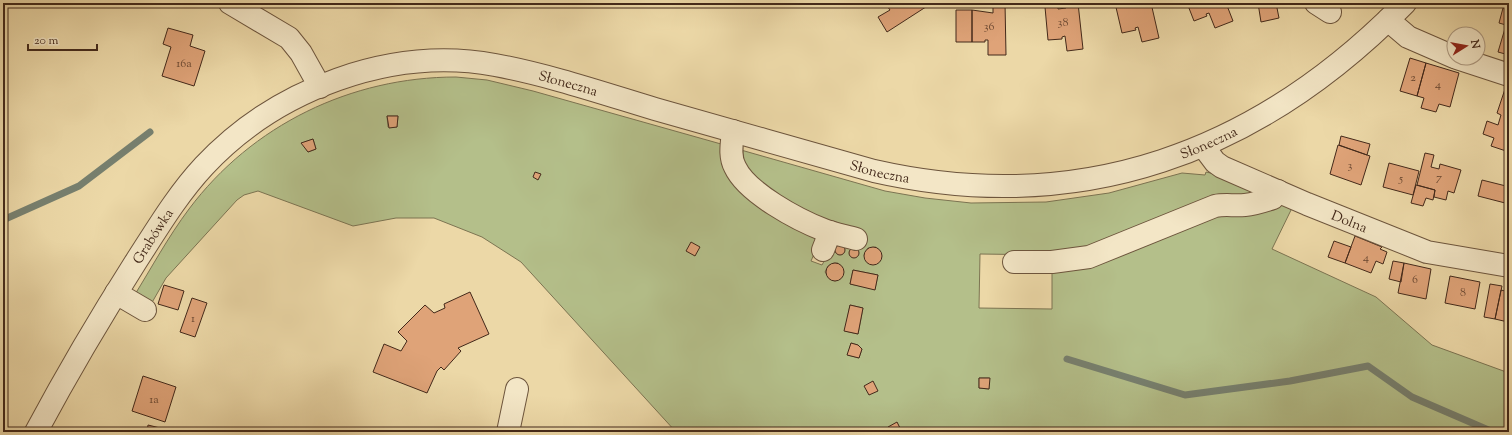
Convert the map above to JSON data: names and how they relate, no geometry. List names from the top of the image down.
{
  "streets": {
    "street": ["Słoneczna", "Dolna", "Grabówka"]
  },
  "crossings": [
    ["Słoneczna", "Dolna"],
    ["Słoneczna", "Grabówka"]
  ],
  "house_numbers": [
    "38",
    "36",
    "16a",
    "2",
    "4",
    "3",
    "7",
    "5",
    "4",
    "6",
    "8",
    "1",
    "1a"
  ],
  "scale_bar": "20 m",
  "north": "right"
}
